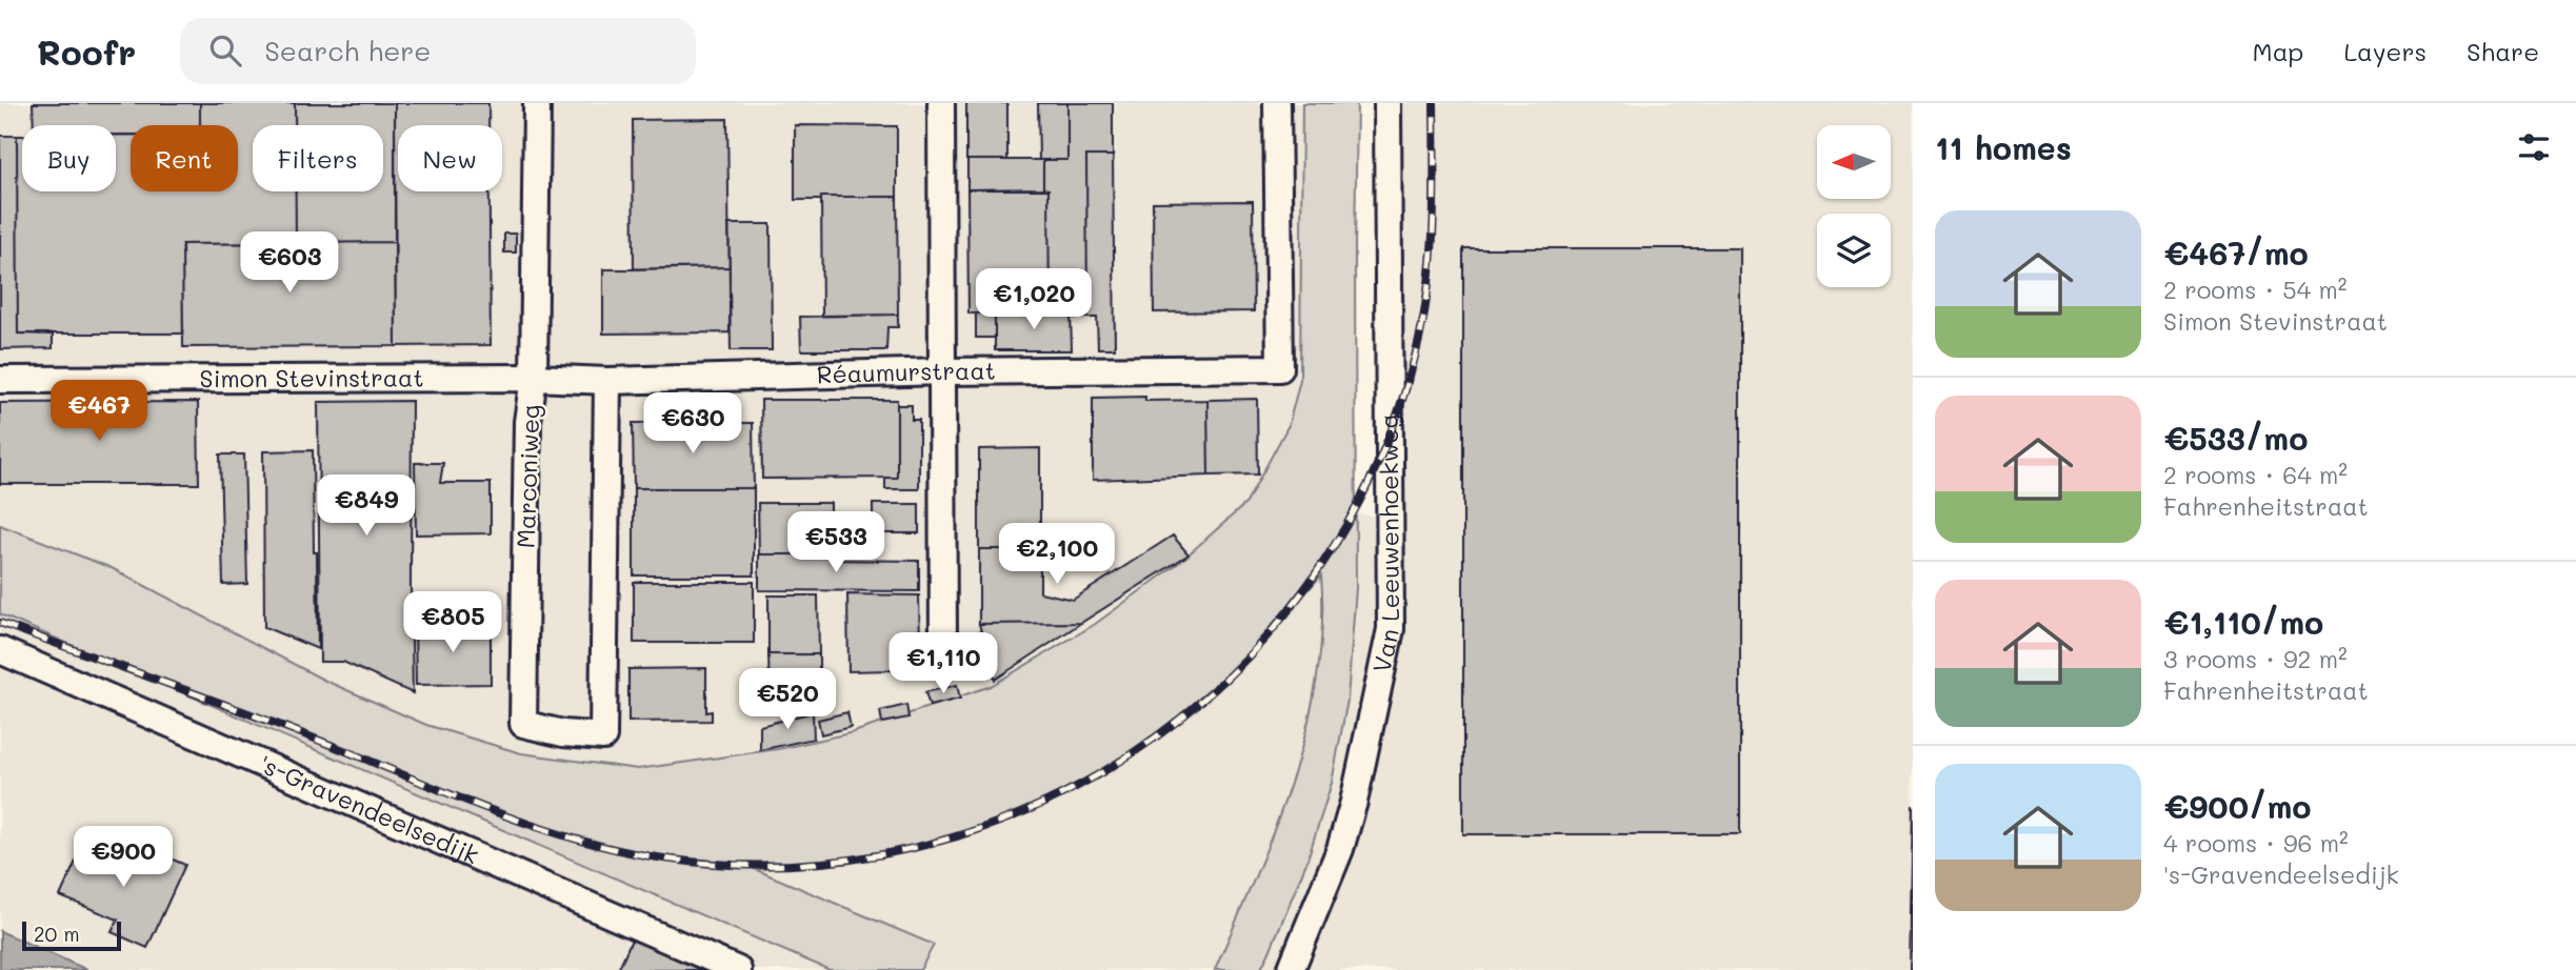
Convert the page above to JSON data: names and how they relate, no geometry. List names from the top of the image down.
{
  "streets": {
    "street": [
      "Réaumurstraat",
      "Simon Stevinstraat",
      "Marconiweg",
      "Van Leeuwenhoekweg",
      "'s-Gravendeelsedijk"
    ]
  },
  "crossings": [
    ["Réaumurstraat", "Simon Stevinstraat"],
    ["Réaumurstraat", "Marconiweg"],
    ["Simon Stevinstraat", "Marconiweg"]
  ],
  "scale_bar": "20 m",
  "north": "left",
  "page": {
    "header": "Roofr",
    "search": "Search here",
    "nav": ["Map", "Layers", "Share"],
    "heading": "11 homes",
    "chip": [
      "Buy",
      "Rent",
      "Filters",
      "New"
    ],
    "list": [
      {
        "name": "€467/mo",
        "note": "2 rooms · 54 m² · Simon Stevinstraat"
      },
      {
        "name": "€533/mo",
        "note": "2 rooms · 64 m² · Fahrenheitstraat"
      },
      {
        "name": "€1,110/mo",
        "note": "3 rooms · 92 m² · Fahrenheitstraat"
      },
      {
        "name": "€900/mo",
        "note": "4 rooms · 96 m² · 's-Gravendeelsedijk"
      }
    ],
    "price": [
      "€603",
      "€1,020",
      "€467",
      "€630",
      "€849",
      "€533",
      "€2,100",
      "€805",
      "€1,110",
      "€520",
      "€900"
    ],
    "scale": "20 m"
  }
}
